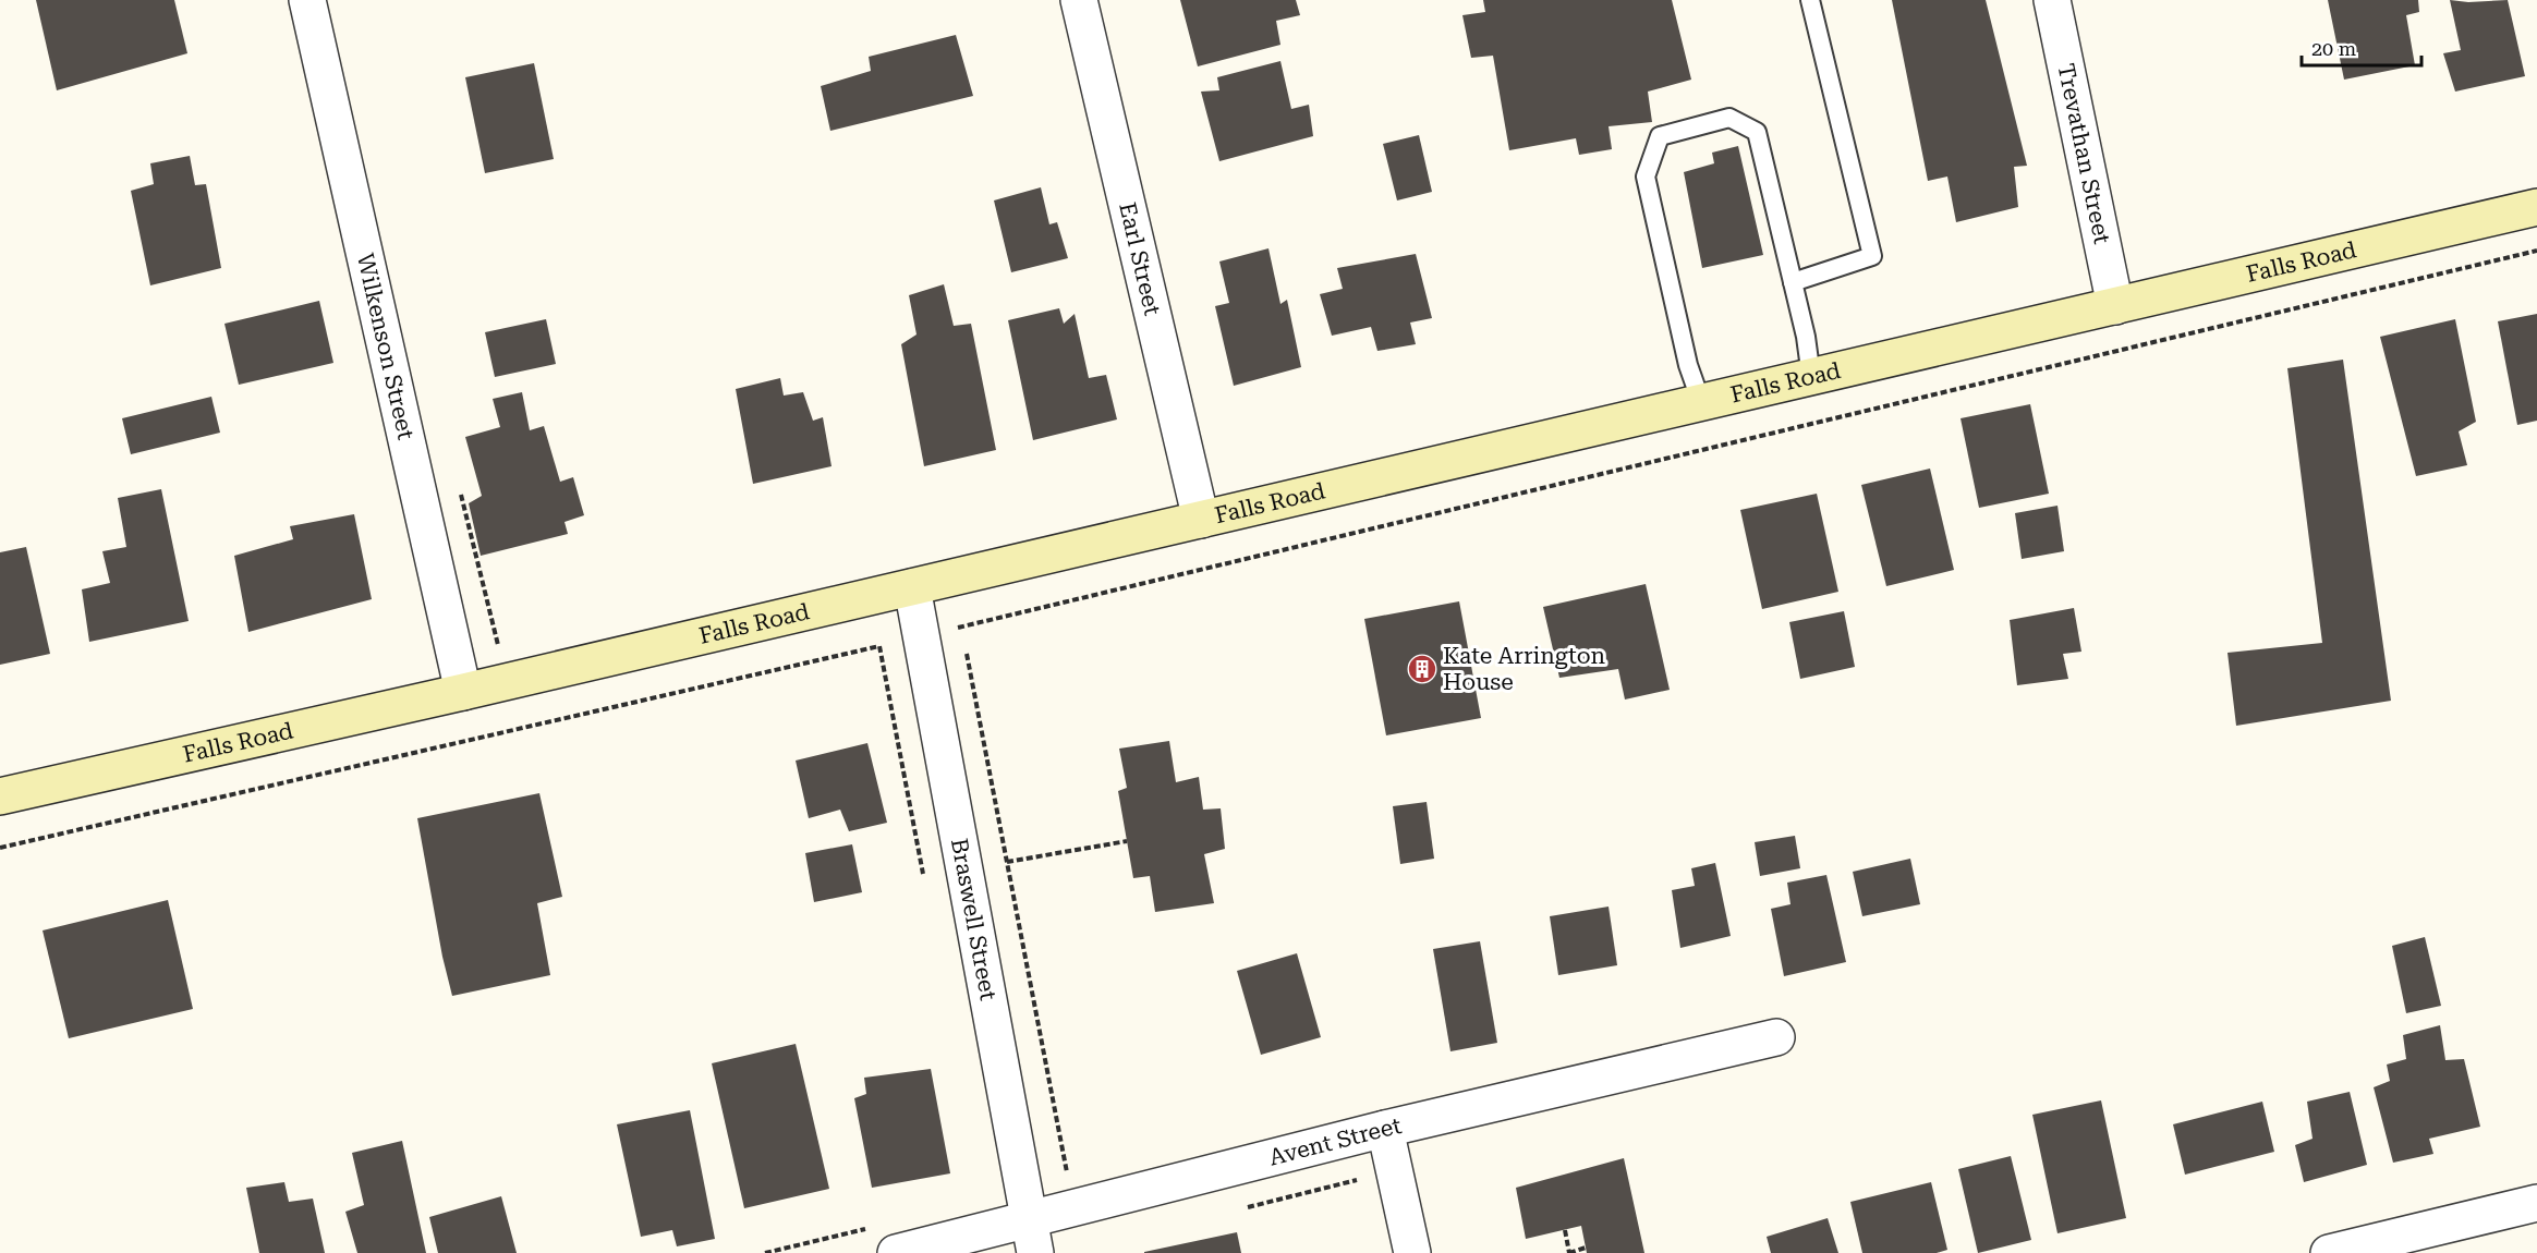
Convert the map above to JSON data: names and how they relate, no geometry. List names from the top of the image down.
{
  "streets": {
    "main road": ["Falls Road"],
    "street": [
      "Trevathan Street",
      "Earl Street",
      "Wilkenson Street",
      "Braswell Street",
      "Avent Street"
    ]
  },
  "crossings": [
    ["Trevathan Street", "Falls Road"],
    ["Earl Street", "Falls Road"],
    ["Falls Road", "Wilkenson Street"],
    ["Falls Road", "Braswell Street"],
    ["Braswell Street", "Avent Street"]
  ],
  "places": {
    "building": ["Kate Arrington House"]
  },
  "scale_bar": "20 m"
}
